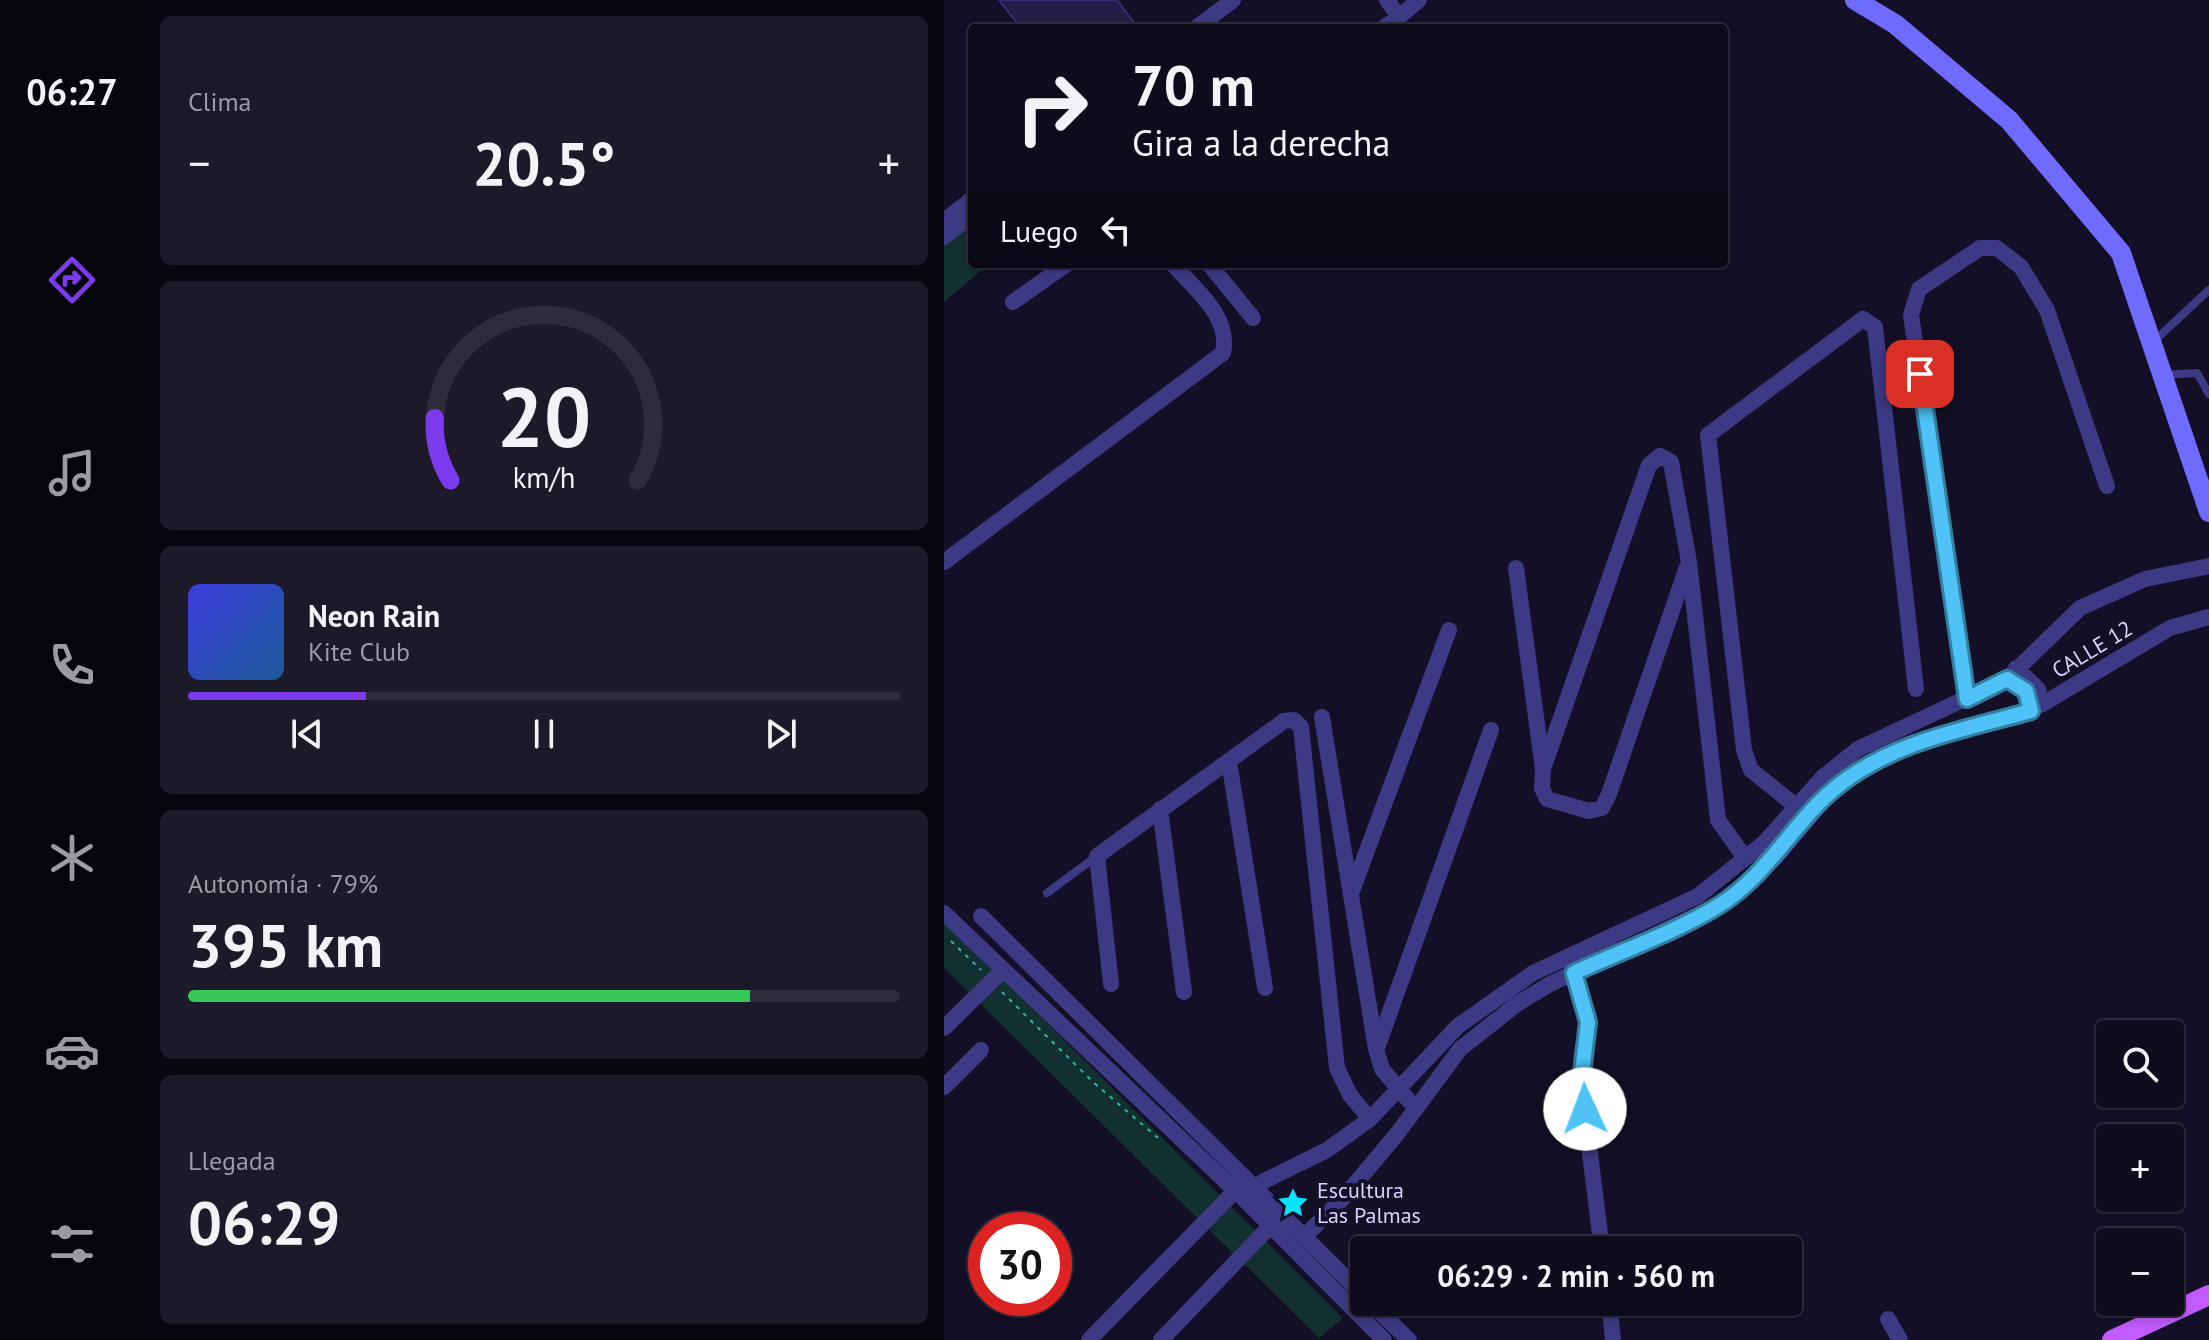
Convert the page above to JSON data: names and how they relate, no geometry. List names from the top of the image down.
{
  "streets": {
    "street": ["CALLE 12"]
  },
  "places": {
    "place": ["Escultura Las Palmas"]
  },
  "page": {
    "tabs": "06:27",
    "tile": [
      "Clima",
      ["Autonomía · 79%", "395 km"],
      ["Llegada", "06:29"]
    ],
    "turn": ["70 m", "Gira a la derecha"],
    "heat": ["−", "20.5°", "+"],
    "then": "Luego",
    "song": ["Neon Rain", "Kite Club"],
    "map_buttons": ["+", "−"],
    "limit": "30",
    "trip": "06:29 · 2 min · 560 m",
    "gauge": ["20", "km/h"]
  }
}
